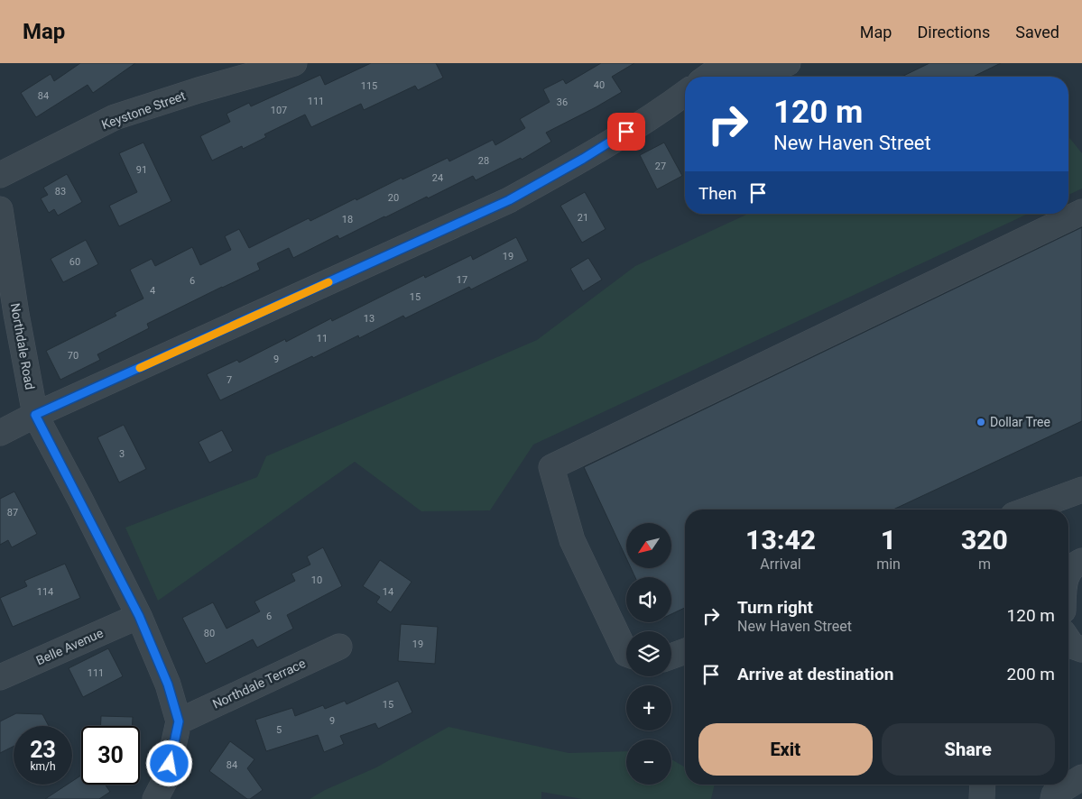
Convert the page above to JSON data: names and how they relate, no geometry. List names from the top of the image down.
{
  "streets": {
    "street": [
      "Keystone Street",
      "Northdale Road",
      "Belle Avenue",
      "Northdale Terrace"
    ]
  },
  "crossings": [
    ["Northdale Road", "Belle Avenue"],
    ["Northdale Road", "Northdale Terrace"]
  ],
  "places": ["Dollar Tree"],
  "house_numbers": [
    "40",
    "115",
    "84",
    "111",
    "36",
    "107",
    "28",
    "27",
    "91",
    "24",
    "83",
    "20",
    "21",
    "18",
    "19",
    "60",
    "17",
    "6",
    "4",
    "15",
    "13",
    "11",
    "70",
    "9",
    "7",
    "3",
    "87",
    "10",
    "114",
    "14",
    "6",
    "80",
    "19",
    "111",
    "15",
    "9",
    "5",
    "84"
  ],
  "north": "bottom left",
  "page": {
    "header": "Map",
    "nav": ["Map", "Directions", "Saved"],
    "turn": ["120 m", "New Haven Street"],
    "then": "Then",
    "eta": [
      "13:42",
      "Arrival",
      "1",
      "min",
      "320",
      "m"
    ],
    "map_buttons": ["+", "−"],
    "list": [
      {
        "name": "Turn right",
        "note": "New Haven Street",
        "value": "120 m"
      },
      {
        "name": "Arrive at destination",
        "value": "200 m"
      }
    ],
    "buttons": ["Exit", "Share"],
    "speed": "23 km/h",
    "limit": "30"
  }
}
